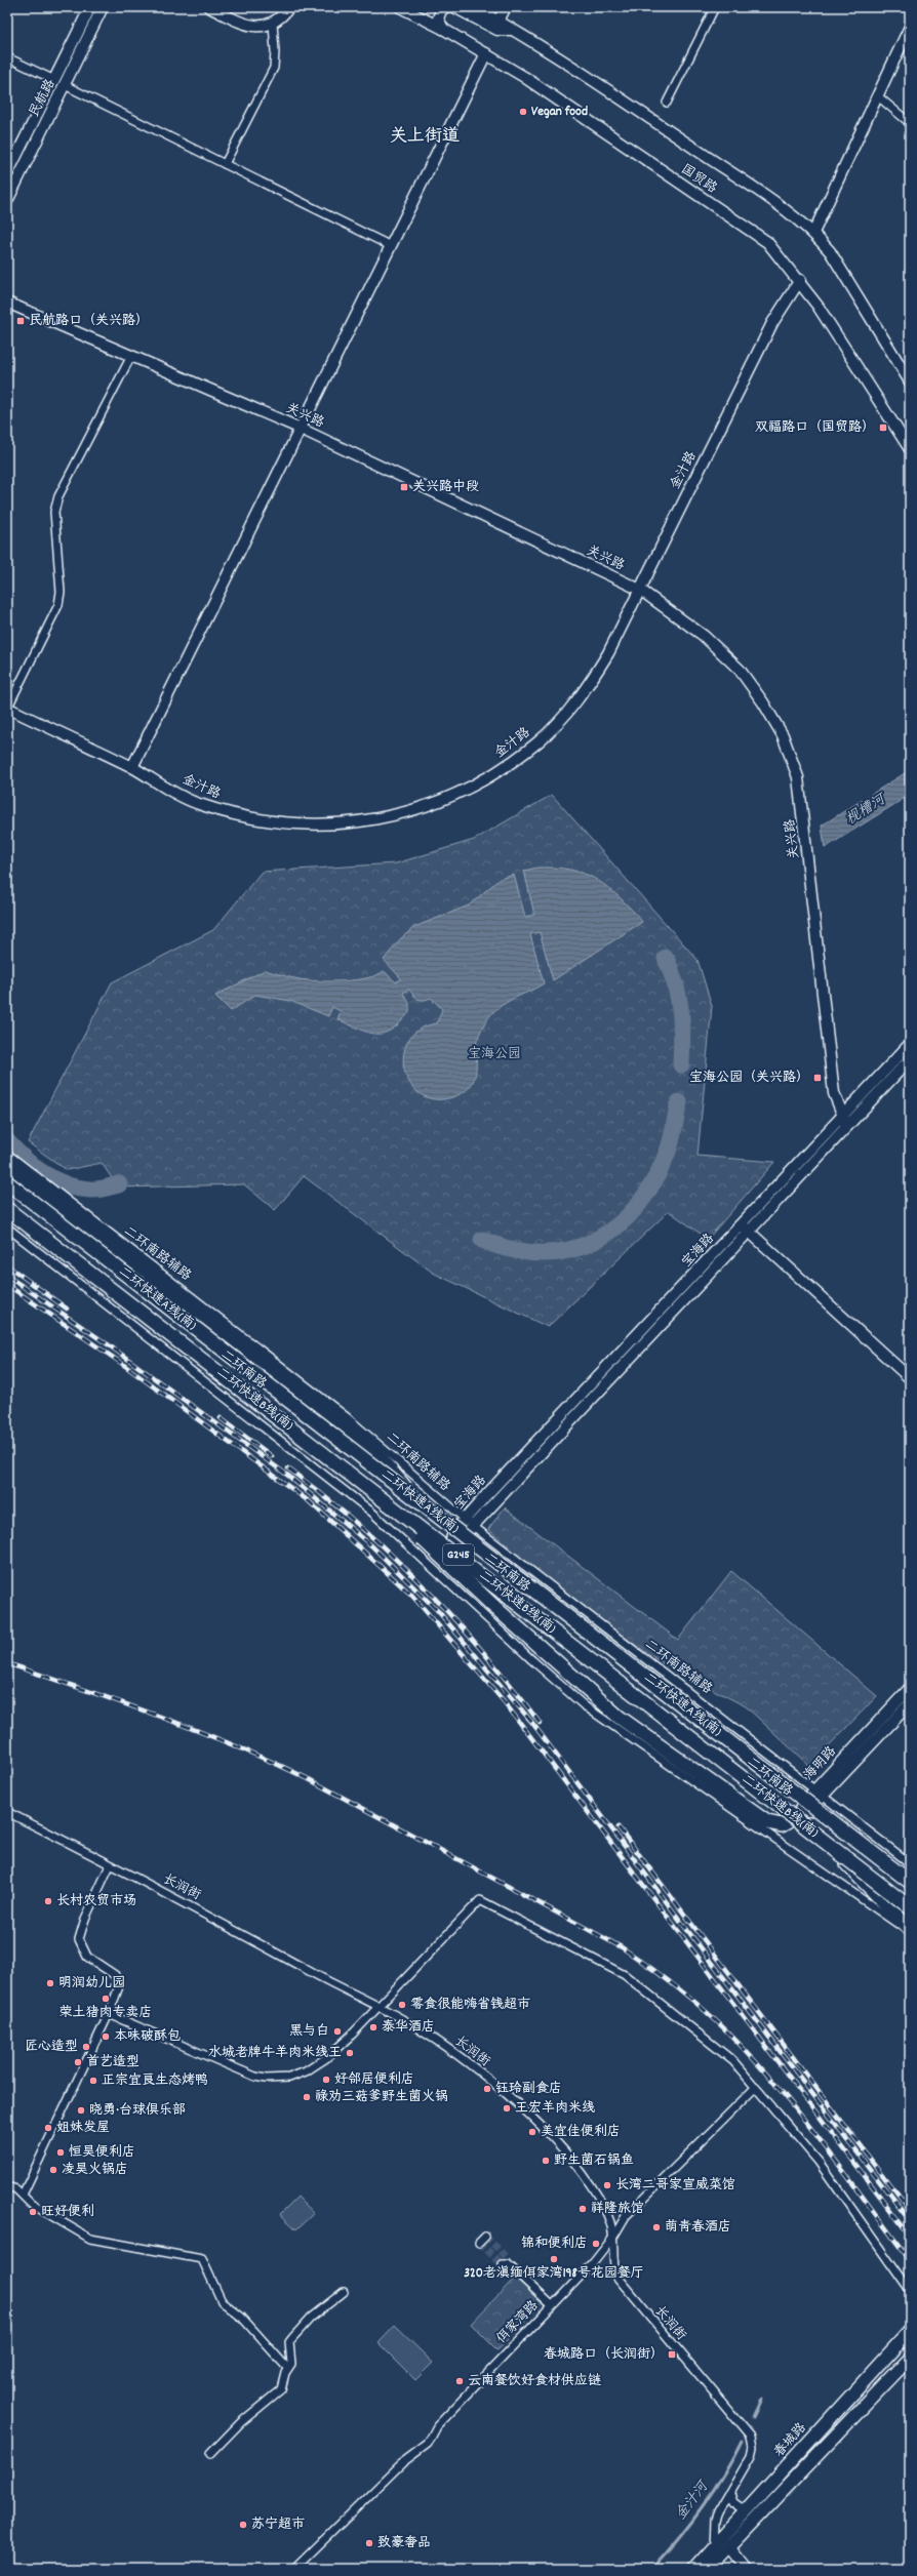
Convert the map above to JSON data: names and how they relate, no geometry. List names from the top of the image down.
{
  "streets": {
    "highway": ["二环快速A线(南)", "二环快速B线(南)"],
    "main road": ["二环南路", "G245", "春城路"],
    "street": [
      "民航路",
      "国贸路",
      "关兴路",
      "金汁路",
      "宝海路",
      "二环南路辅路",
      "海明路",
      "长润街",
      "佴家湾路"
    ]
  },
  "crossings": [
    ["国贸路", "金汁路"],
    ["关兴路", "金汁路"],
    ["关兴路", "宝海路"],
    ["宝海路", "二环南路辅路"],
    ["宝海路", "二环南路"],
    ["二环南路辅路", "海明路"],
    ["二环南路", "海明路"],
    ["长润街", "佴家湾路"],
    ["长润街", "春城路"]
  ],
  "districts": ["关上街道"],
  "water": ["枧槽河", "金汁河"],
  "parks": ["宝海公园"],
  "places": {
    "other": [
      "Vegan food",
      "长村农贸市场",
      "明润幼儿园",
      "荣土猪肉专卖店",
      "零食很能嗨省钱超市",
      "泰华酒店",
      "黑与白",
      "本味破酥包",
      "匠心造型",
      "水城老牌牛羊肉米线王",
      "首艺造型",
      "好邻居便利店",
      "正宗宜良生态烤鸭",
      "钰玲副食店",
      "禄劝三菇爹野生菌火锅",
      "王宏羊肉米线",
      "晓勇·台球俱乐部",
      "姐妹发屋",
      "美宜佳便利店",
      "恒昊便利店",
      "野生菌石锅鱼",
      "凌昊火锅店",
      "长湾二哥家宣威菜馆",
      "祥隆旅馆",
      "旺好便利",
      "萌青春酒店",
      "锦和便利店",
      "320老滇缅佴家湾198号花园餐厅",
      "云南餐饮好食材供应链",
      "苏宁超市",
      "致豪奢品"
    ],
    "transit": [
      "民航路口（关兴路）",
      "双福路口（国贸路）",
      "关兴路中段",
      "宝海公园（关兴路）",
      "春城路口（长润街）"
    ]
  }
}
